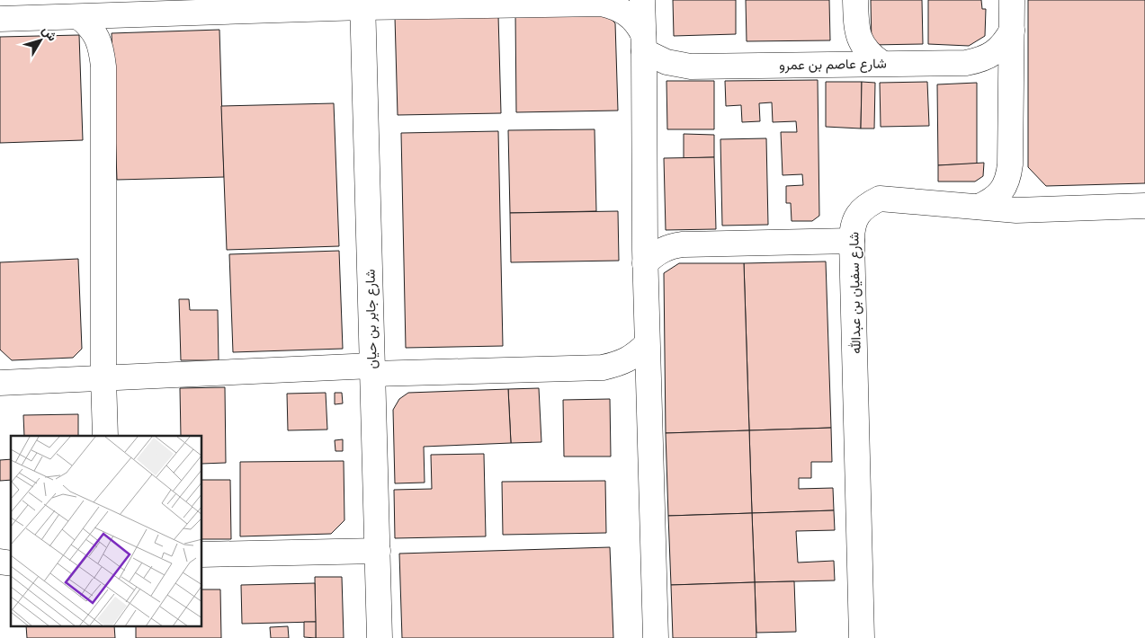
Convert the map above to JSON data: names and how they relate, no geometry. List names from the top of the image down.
{
  "streets": {
    "street": ["شارع عاصم بن عمرو", "شارع سفيان بن عبدالله", "شارع جابر بن حيان"]
  },
  "north": "top right"
}
